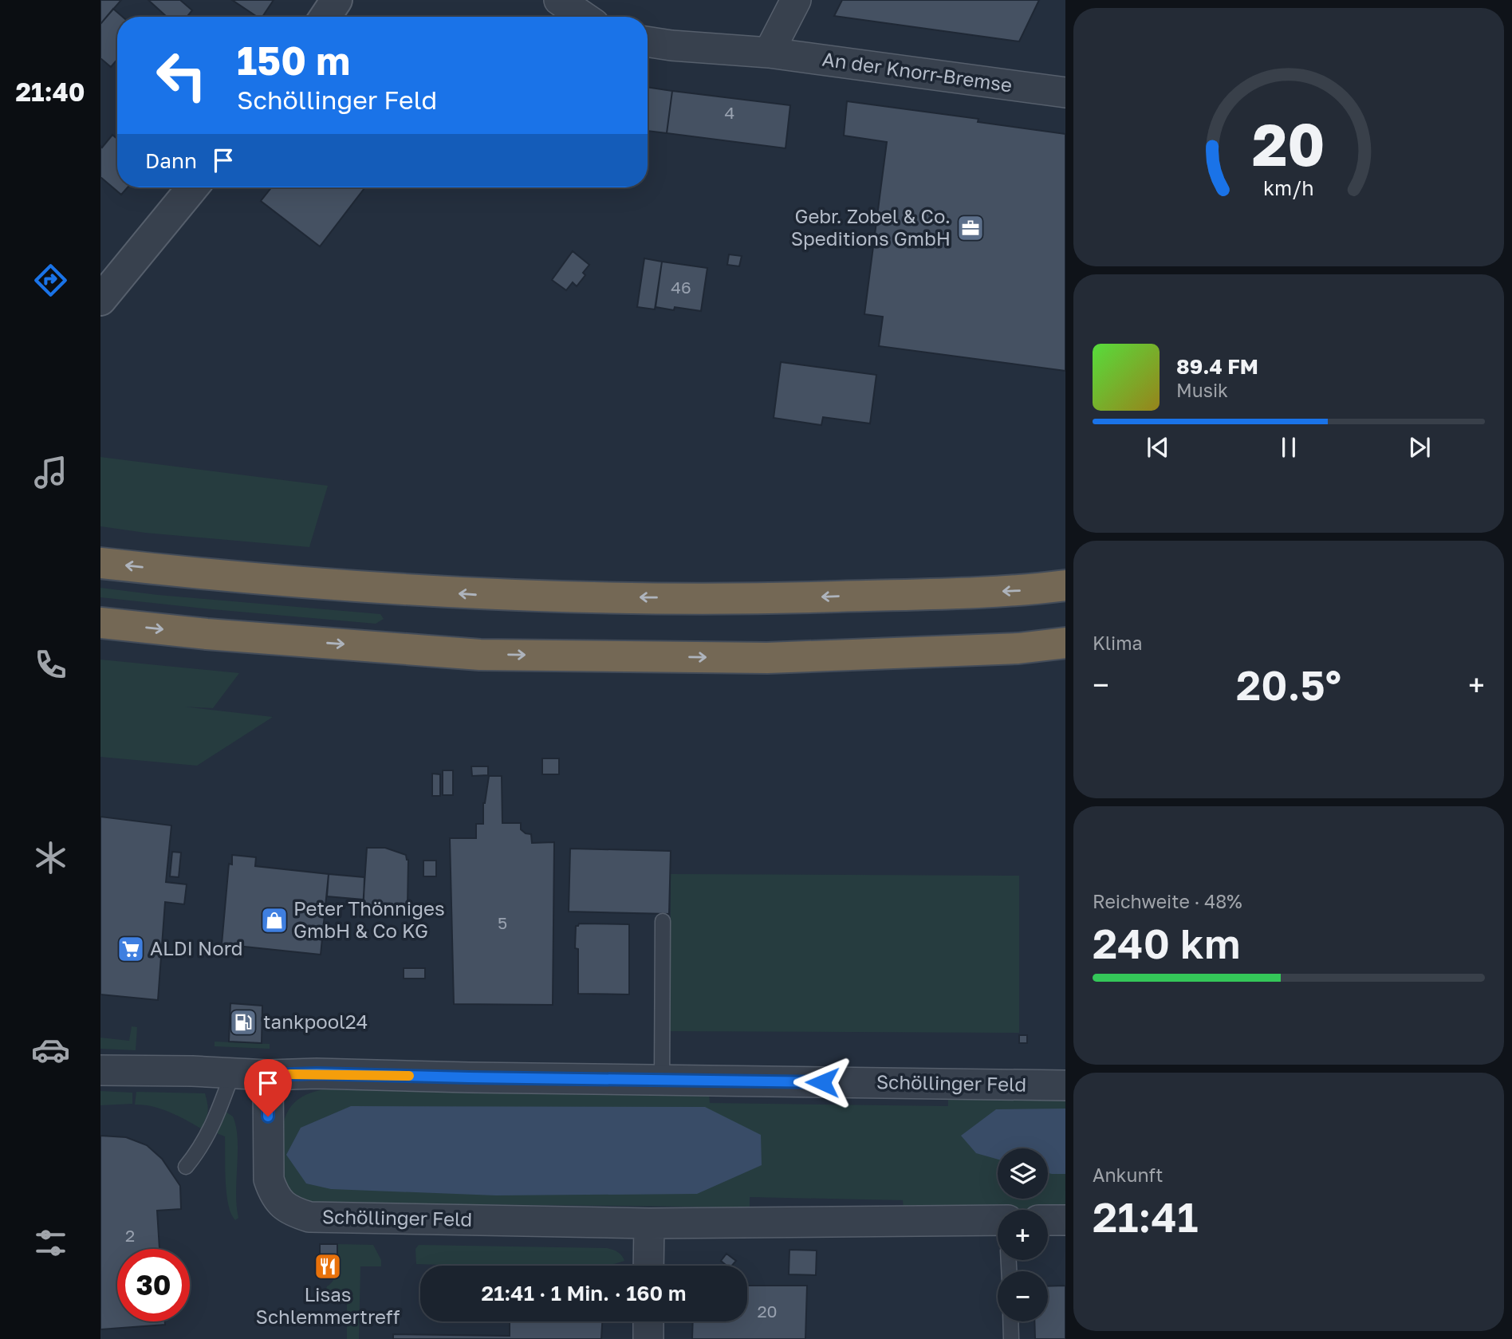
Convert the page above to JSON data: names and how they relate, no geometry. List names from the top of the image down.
{
  "streets": {
    "street": ["An der Knorr-Bremse", "Schöllinger Feld"]
  },
  "places": {
    "office": ["Gebr. Zobel & Co. Speditions GmbH"],
    "shop": ["Peter Thönniges GmbH & Co KG"],
    "supermarket": ["ALDI Nord"],
    "fuel station": ["tankpool24"],
    "restaurant": ["Lisas Schlemmertreff"]
  },
  "house_numbers": [
    "4",
    "46",
    "5",
    "2",
    "20"
  ],
  "page": {
    "tabs": "21:40",
    "turn": ["150 m", "Schöllinger Feld"],
    "then": "Dann",
    "song": ["89.4 FM", "Musik"],
    "tile": [
      "Klima",
      ["Reichweite · 48%", "240 km"],
      ["Ankunft", "21:41"]
    ],
    "heat": ["−", "20.5°", "+"],
    "map_buttons": ["+", "−"],
    "limit": "30",
    "trip": "21:41 · 1 Min. · 160 m",
    "gauge": ["20", "km/h"]
  }
}
